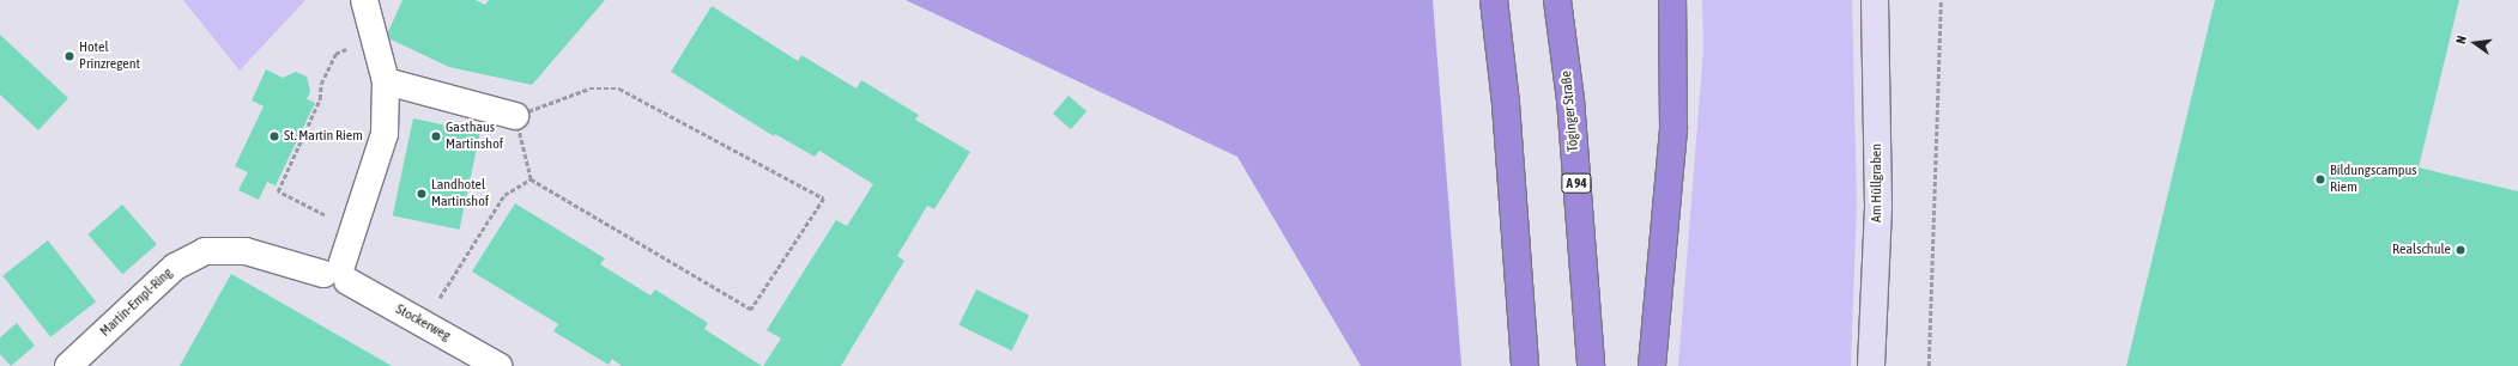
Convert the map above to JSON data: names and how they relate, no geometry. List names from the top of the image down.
{
  "streets": {
    "highway": ["Töginger Straße", "A 94"],
    "main road": ["Am Hüllgraben"],
    "street": ["Martin-Empl-Ring", "Stockerweg"]
  },
  "crossings": [
    ["Martin-Empl-Ring", "Stockerweg"]
  ],
  "places": [
    "Hotel Prinzregent",
    "St. Martin Riem",
    "Gasthaus Martinshof",
    "Bildungscampus Riem",
    "Landhotel Martinshof",
    "Realschule"
  ],
  "north": "left"
}
